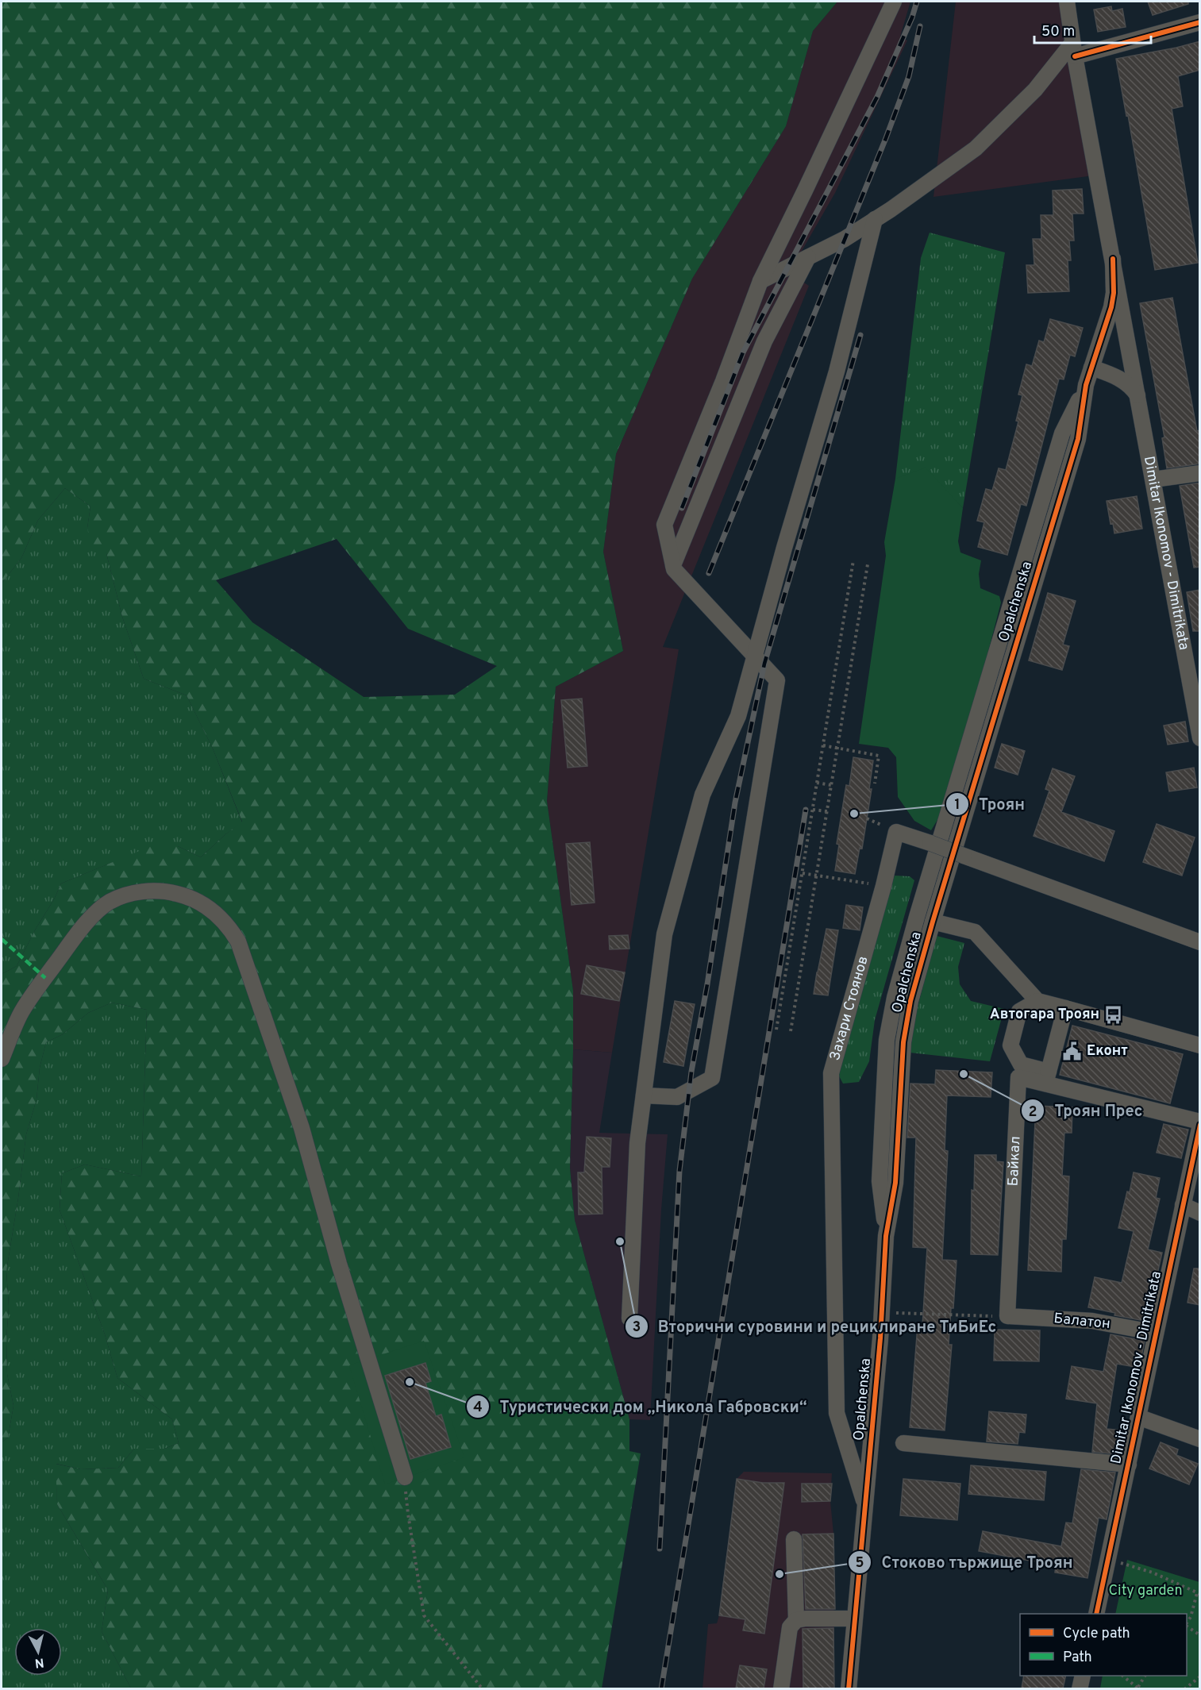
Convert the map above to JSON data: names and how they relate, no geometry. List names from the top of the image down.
{
  "streets": {
    "street": [
      "Dimitar Ikonomov - Dimitrikata",
      "Opalchenska",
      "Захари Стоянов",
      "Байкал",
      "Балатон"
    ]
  },
  "crossings": [
    ["Dimitar Ikonomov - Dimitrikata", "Opalchenska"],
    ["Dimitar Ikonomov - Dimitrikata", "Байкал"],
    ["Dimitar Ikonomov - Dimitrikata", "Балатон"],
    ["Opalchenska", "Захари Стоянов"],
    ["Байкал", "Балатон"]
  ],
  "parks": ["City garden"],
  "places": {
    "other": [
      "Троян",
      "Троян Прес",
      "Вторични суровини и рециклиране ТиБиЕс",
      "Туристически дом „Никола Габровски“",
      "Стоково тържище Троян"
    ],
    "bus stop": ["Автогара Троян"],
    "public building": ["Еконт"]
  },
  "legend": ["Cycle path", "Path"],
  "scale_bar": "50 m",
  "north": "bottom"
}
